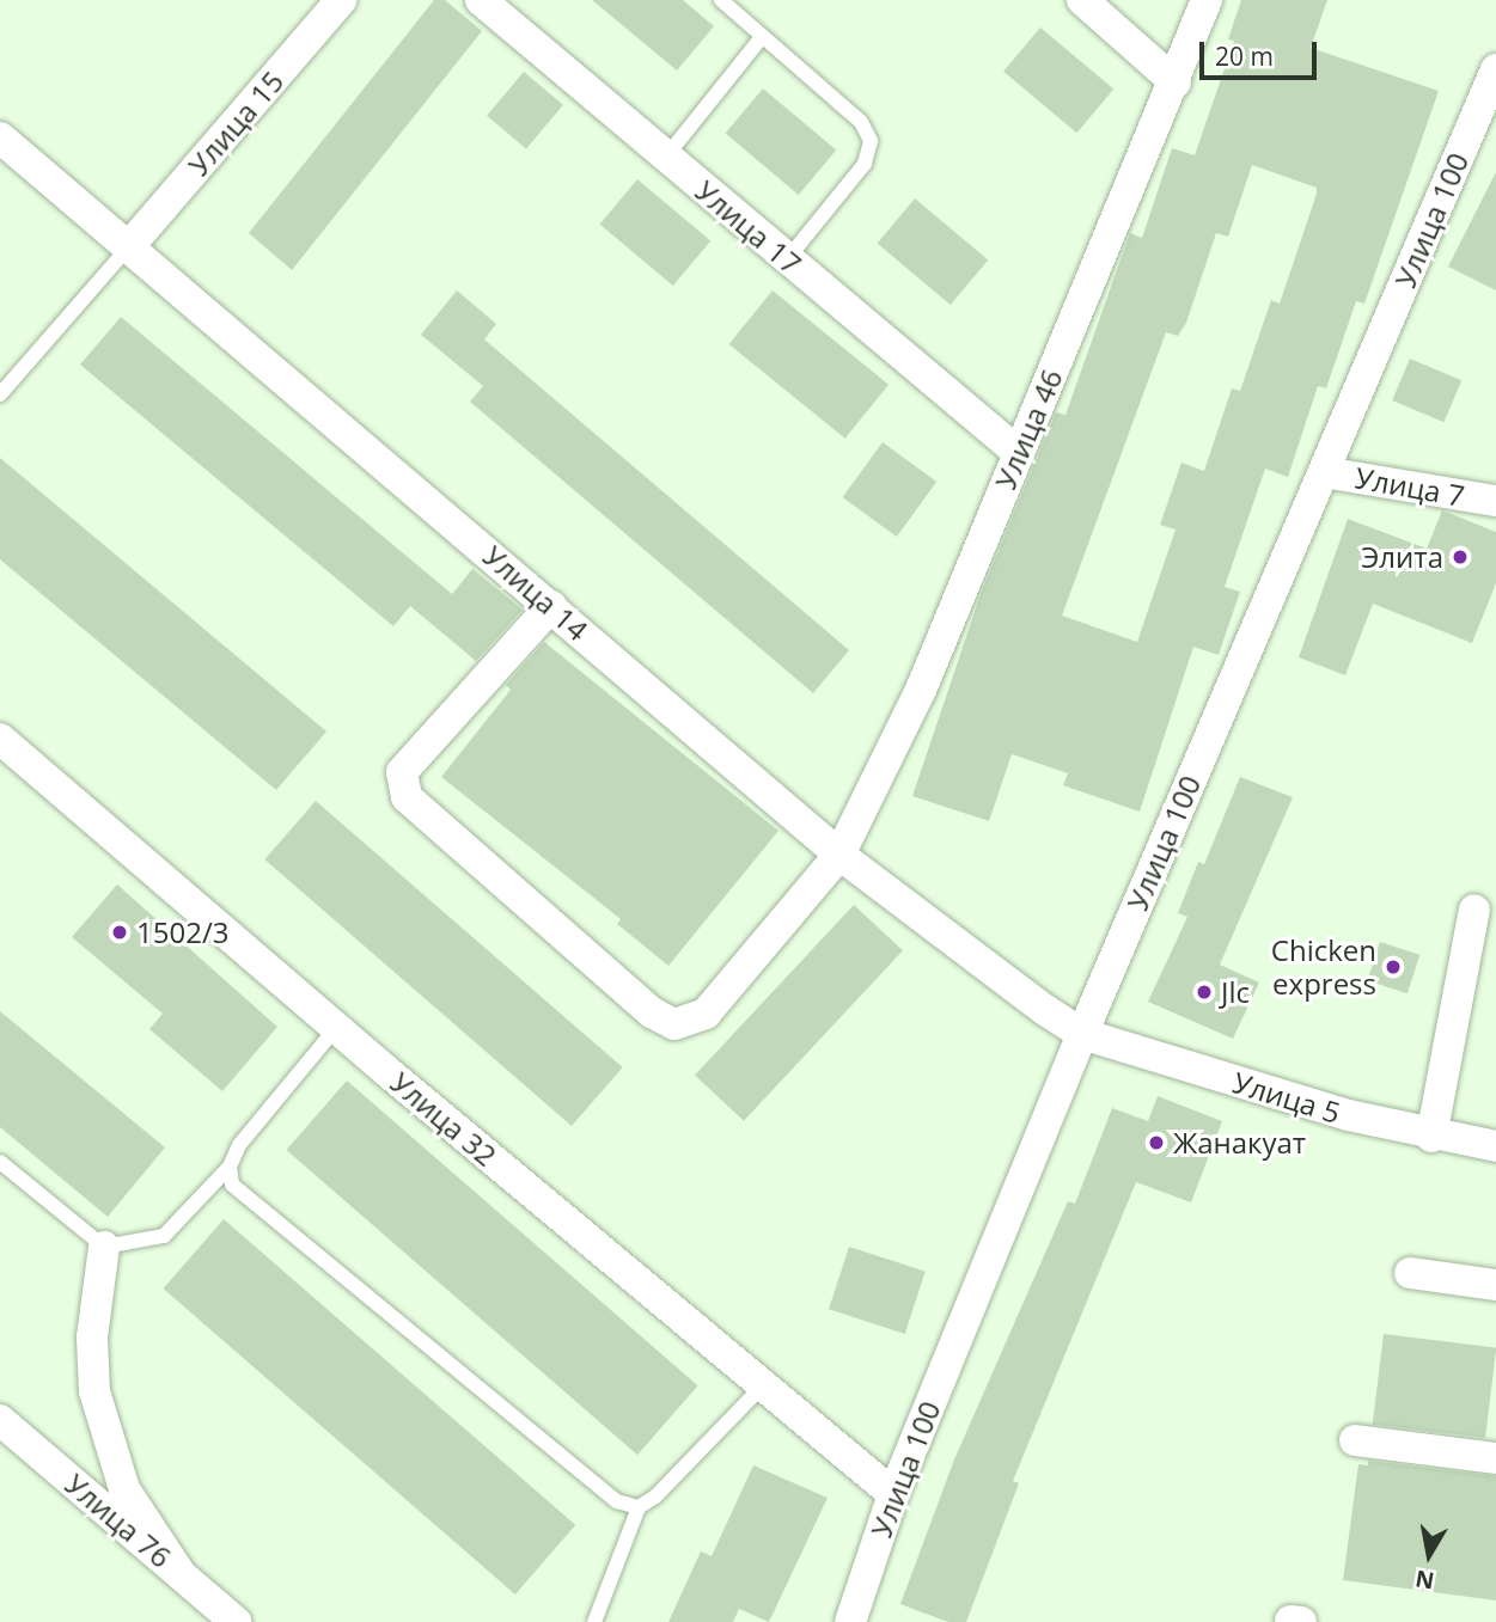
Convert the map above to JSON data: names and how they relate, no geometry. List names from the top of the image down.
{
  "streets": {
    "street": [
      "Улица 15",
      "Улица 100",
      "Улица 17",
      "Улица 46",
      "Улица 7",
      "Улица 14",
      "Улица 5",
      "Улица 32",
      "Улица 76"
    ]
  },
  "crossings": [
    ["Улица 15", "Улица 14"],
    ["Улица 100", "Улица 7"],
    ["Улица 100", "Улица 14"],
    ["Улица 100", "Улица 5"],
    ["Улица 100", "Улица 32"],
    ["Улица 17", "Улица 46"],
    ["Улица 46", "Улица 14"],
    ["Улица 14", "Улица 5"]
  ],
  "places": [
    "Элита",
    "1502/3",
    "Chicken express",
    "Jlc",
    "Жанакуат"
  ],
  "scale_bar": "20 m",
  "north": "bottom"
}
